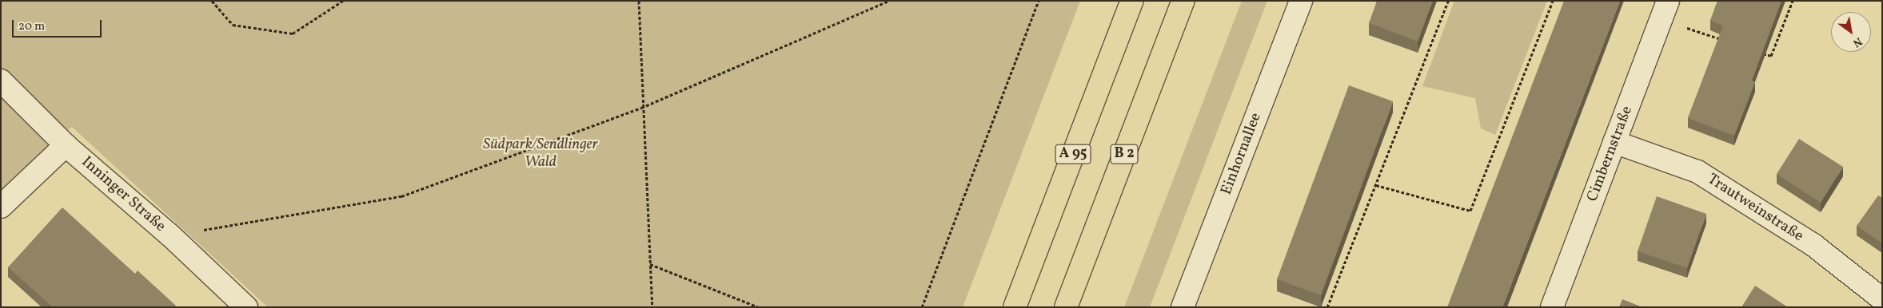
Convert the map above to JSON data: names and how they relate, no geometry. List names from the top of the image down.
{
  "streets": {
    "highway": ["A 95", "B 2"],
    "street": [
      "Einhornallee",
      "Cimbernstraße",
      "Inninger Straße",
      "Trautweinstraße"
    ]
  },
  "crossings": [
    ["Cimbernstraße", "Trautweinstraße"]
  ],
  "parks": ["Südpark/Sendlinger Wald"],
  "scale_bar": "20 m",
  "north": "bottom right"
}
